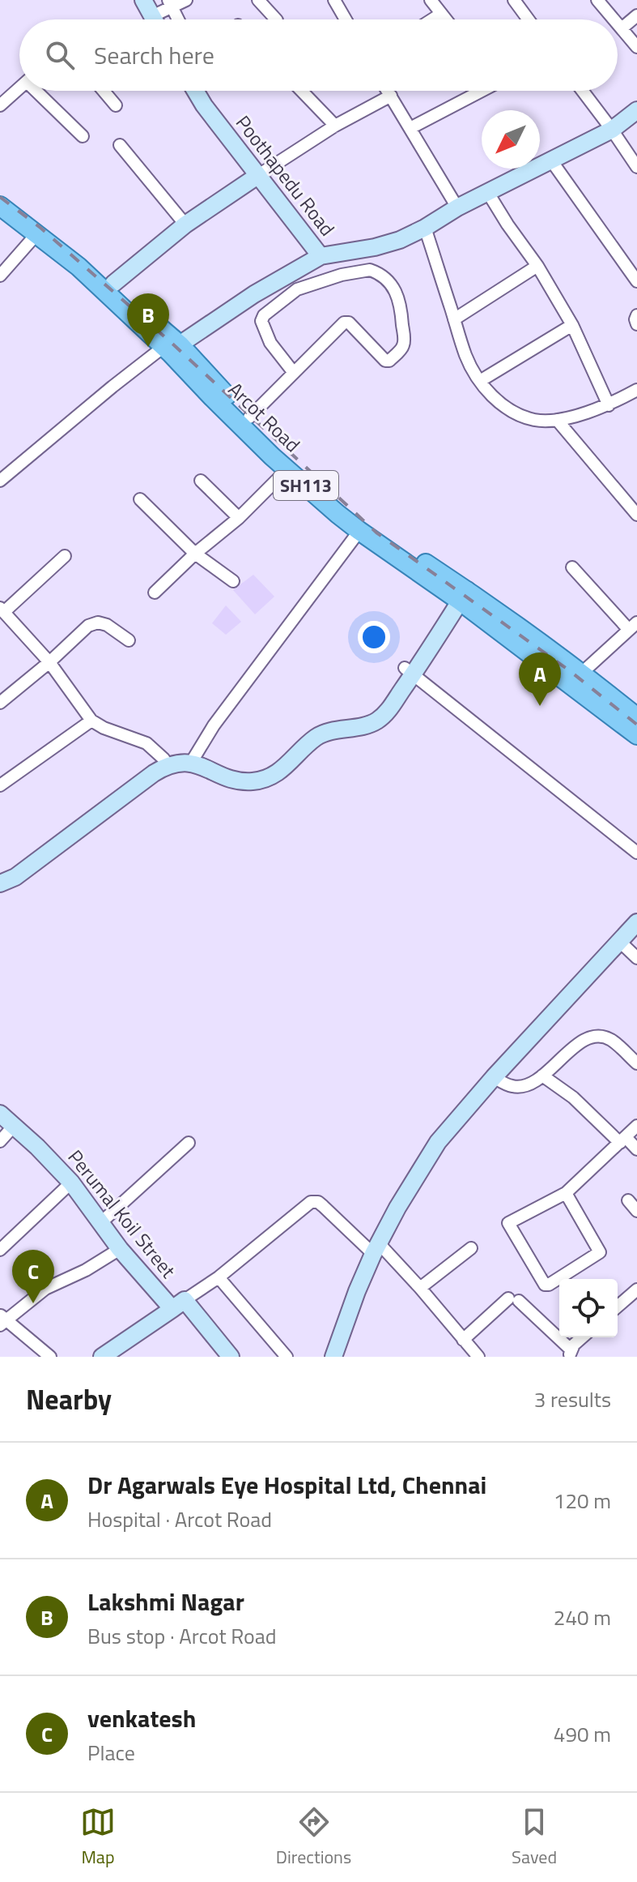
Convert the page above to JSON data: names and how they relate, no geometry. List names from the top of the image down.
{
  "streets": {
    "main road": ["Arcot Road", "SH113"],
    "street": ["Poothapedu Road", "Perumal Koil Street"]
  },
  "crossings": [
    ["Poothapedu Road", "Arcot Road"]
  ],
  "north": "bottom left",
  "page": {
    "search": "Search here",
    "pins": ["B", "A", "C"],
    "heading": ["Nearby", "3 results"],
    "list": [
      {
        "mark": "A",
        "name": "Dr Agarwals Eye Hospital Ltd, Chennai",
        "note": "Hospital · Arcot Road",
        "value": "120 m"
      },
      {
        "mark": "B",
        "name": "Lakshmi Nagar",
        "note": "Bus stop · Arcot Road",
        "value": "240 m"
      },
      {
        "mark": "C",
        "name": "venkatesh",
        "note": "Place",
        "value": "490 m"
      }
    ],
    "nav": ["Map", "Directions", "Saved"]
  }
}
